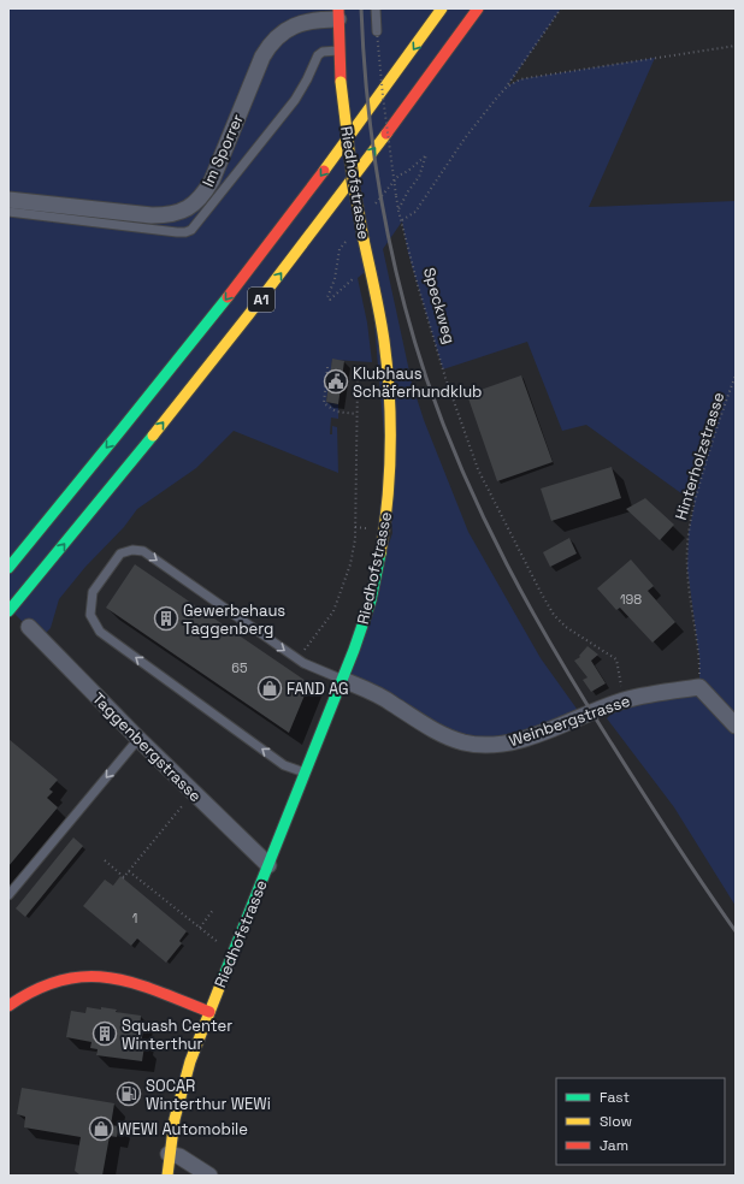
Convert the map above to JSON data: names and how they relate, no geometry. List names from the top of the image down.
{
  "streets": {
    "main road": ["Riedhofstrasse", "A1"],
    "street": ["Im Sporrer", "Weinbergstrasse", "Taggenbergstrasse"],
    "path": ["Speckweg", "Hinterholzstrasse"]
  },
  "crossings": [
    ["Im Sporrer", "Riedhofstrasse"],
    ["Riedhofstrasse", "Weinbergstrasse"],
    ["Riedhofstrasse", "Taggenbergstrasse"],
    ["Speckweg", "Weinbergstrasse"],
    ["Hinterholzstrasse", "Weinbergstrasse"]
  ],
  "places": {
    "public building": ["Klubhaus Schäferhundklub"],
    "building": ["Gewerbehaus Taggenberg", "Squash Center Winterthur"],
    "shop": ["FAND AG", "WEWI Automobile"],
    "fuel station": ["SOCAR Winterthur WEWi"]
  },
  "house_numbers": ["198", "65", "1"],
  "legend": ["Fast", "Slow", "Jam"]
}
